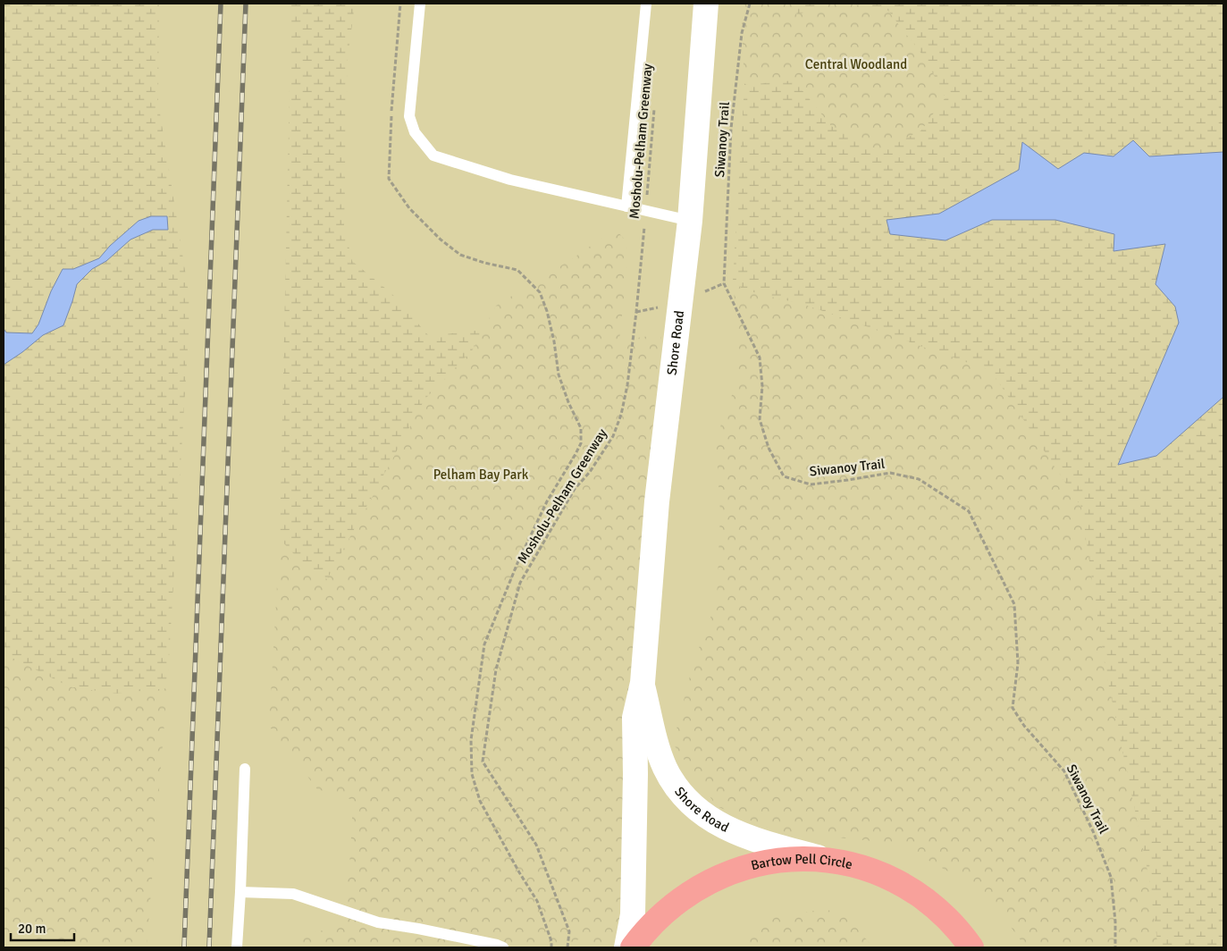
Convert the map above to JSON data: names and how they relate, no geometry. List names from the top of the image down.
{
  "streets": {
    "main road": ["Shore Road", "Bartow Pell Circle"],
    "path": ["Siwanoy Trail", "Mosholu-Pelham Greenway"]
  },
  "crossings": [
    ["Shore Road", "Bartow Pell Circle"]
  ],
  "parks": ["Central Woodland", "Pelham Bay Park"],
  "scale_bar": "20 m"
}
